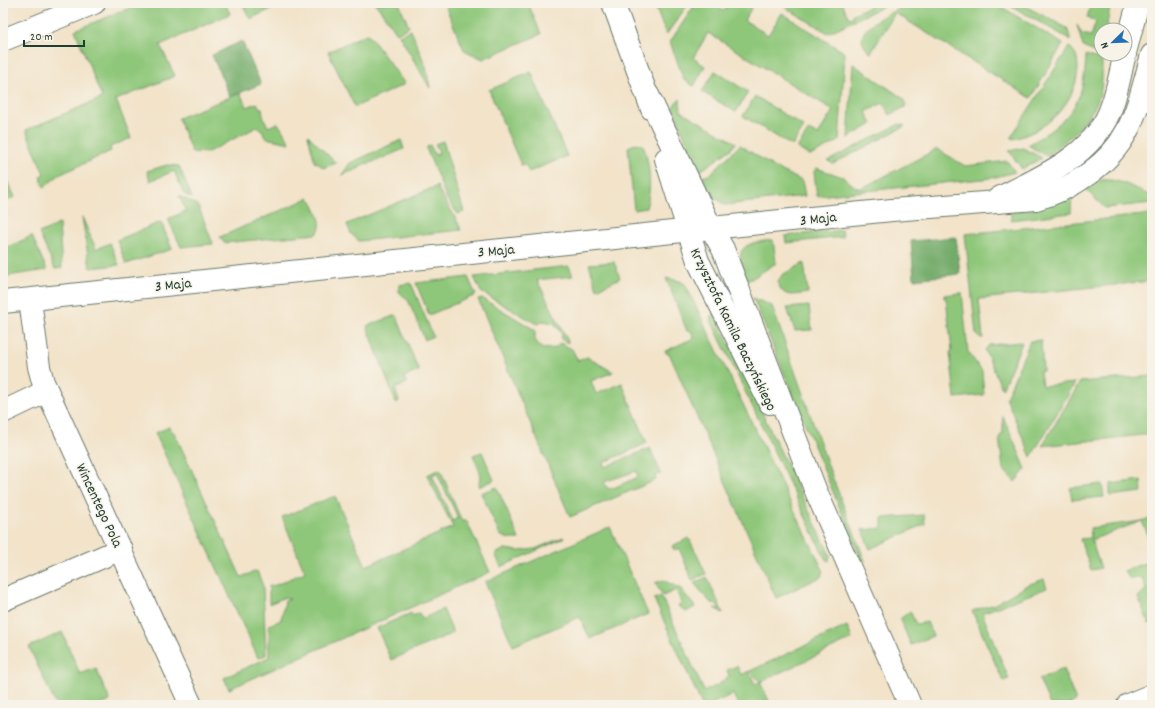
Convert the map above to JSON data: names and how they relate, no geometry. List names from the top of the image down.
{
  "streets": {
    "street": ["3 Maja", "Krzysztofa Kamila Baczyńskiego", "Wincentego Pola"]
  },
  "crossings": [
    ["3 Maja", "Krzysztofa Kamila Baczyńskiego"],
    ["3 Maja", "Wincentego Pola"]
  ],
  "scale_bar": "20 m",
  "north": "bottom left"
}
